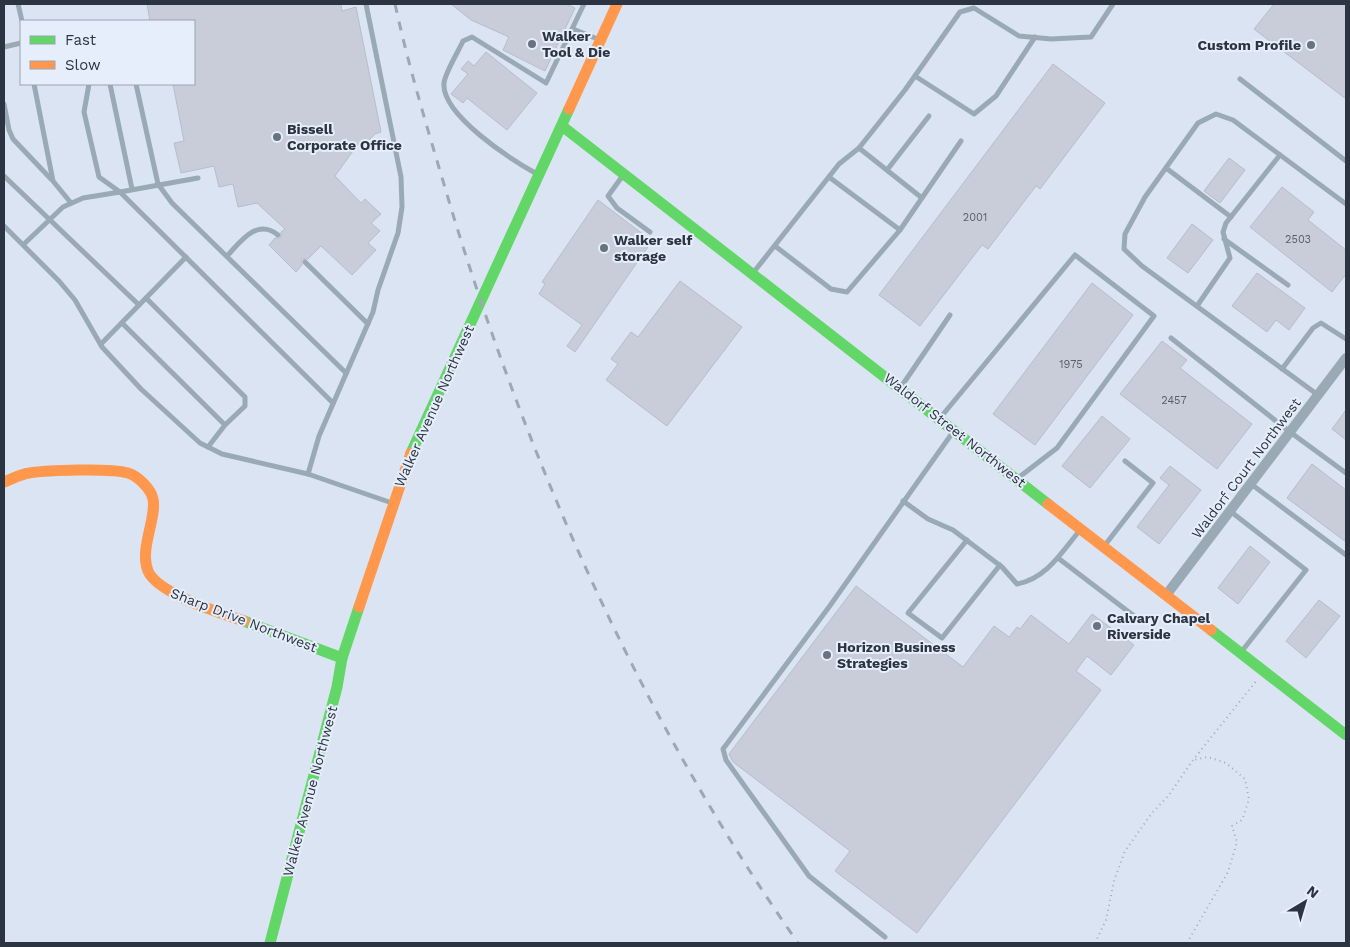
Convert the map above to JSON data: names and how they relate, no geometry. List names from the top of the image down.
{
  "streets": {
    "street": [
      "Walker Avenue Northwest",
      "Waldorf Street Northwest",
      "Waldorf Court Northwest",
      "Sharp Drive Northwest"
    ]
  },
  "crossings": [
    ["Walker Avenue Northwest", "Waldorf Street Northwest"],
    ["Walker Avenue Northwest", "Sharp Drive Northwest"],
    ["Waldorf Street Northwest", "Waldorf Court Northwest"]
  ],
  "places": [
    "Walker Tool & Die",
    "Custom Profile",
    "Bissell Corporate Office",
    "Walker self storage",
    "Calvary Chapel Riverside",
    "Horizon Business Strategies"
  ],
  "house_numbers": [
    "2001",
    "2503",
    "1975",
    "2457"
  ],
  "legend": ["Fast", "Slow"],
  "north": "top right"
}
